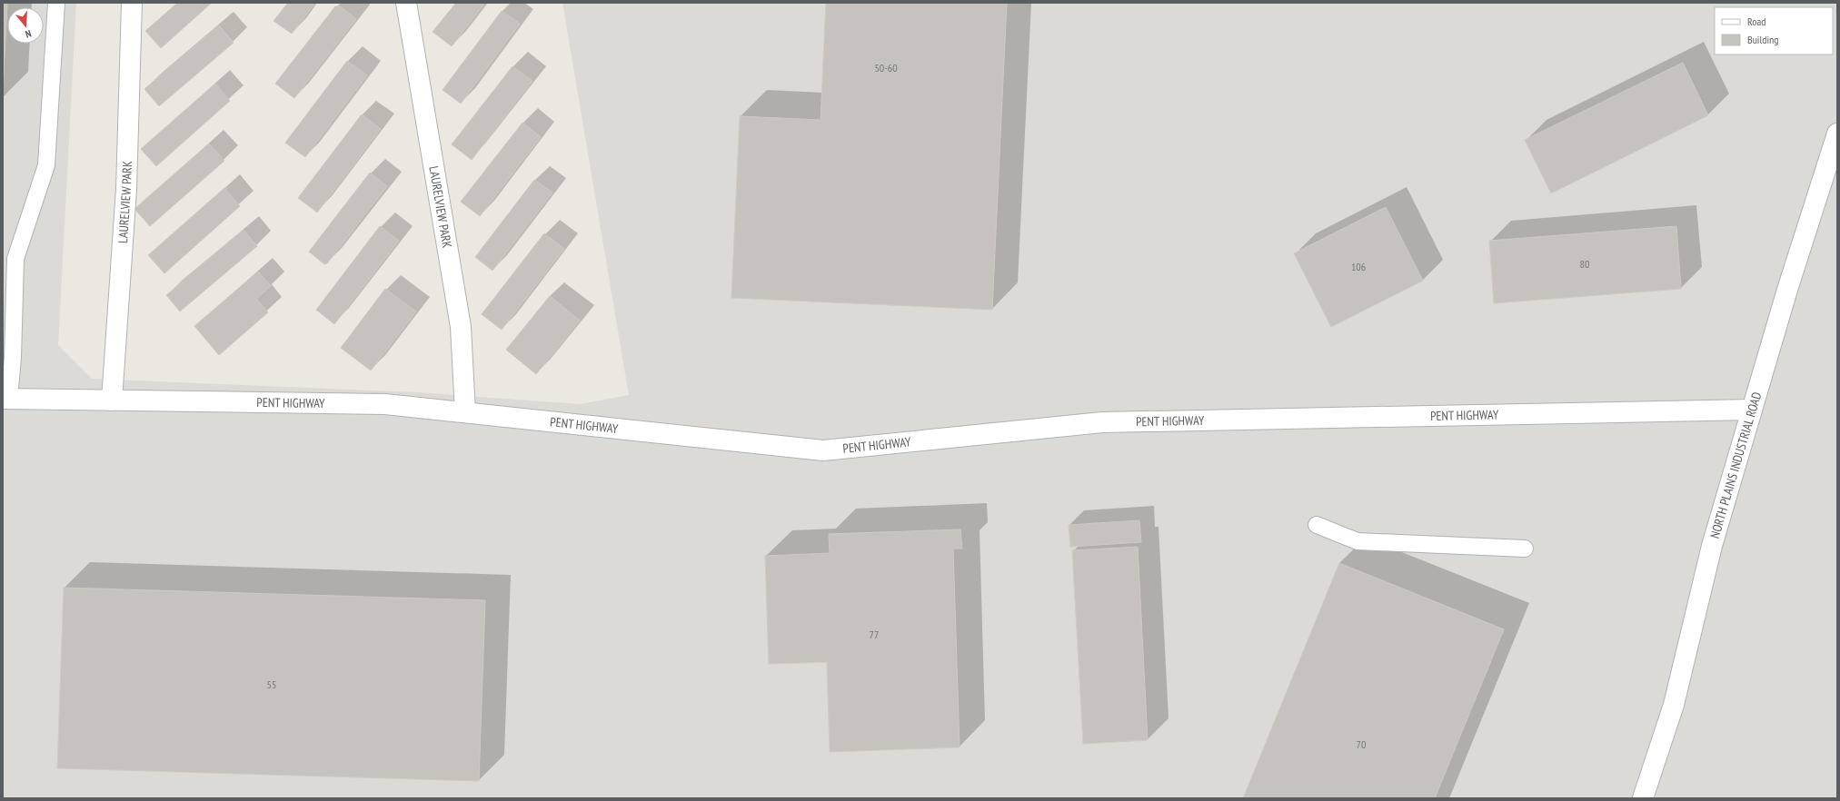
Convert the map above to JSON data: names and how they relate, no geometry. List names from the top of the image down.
{
  "streets": {
    "street": ["LAURELVIEW PARK", "PENT HIGHWAY", "NORTH PLAINS INDUSTRIAL ROAD"]
  },
  "crossings": [
    ["LAURELVIEW PARK", "PENT HIGHWAY"],
    ["PENT HIGHWAY", "NORTH PLAINS INDUSTRIAL ROAD"]
  ],
  "house_numbers": [
    "50-60",
    "80",
    "106",
    "77",
    "55",
    "70"
  ],
  "legend": ["Road", "Building"],
  "north": "bottom"
}
